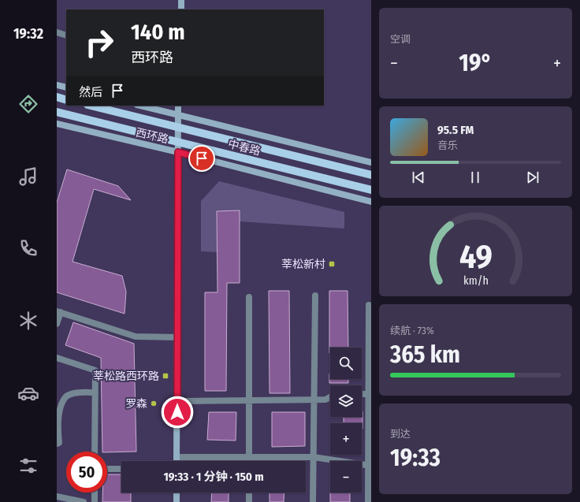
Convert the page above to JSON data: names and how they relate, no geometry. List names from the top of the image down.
{
  "streets": {
    "main road": ["西环路", "中春路"]
  },
  "places": {
    "transit": ["莘松新村", "莘松路西环路"],
    "other": ["罗森"]
  },
  "page": {
    "tabs": "19:32",
    "tile": [
      "空调",
      ["续航 · 73%", "365 km"],
      ["到达", "19:33"]
    ],
    "turn": ["140 m", "西环路"],
    "heat": ["−", "19°", "+"],
    "then": "然后",
    "song": ["95.5 FM", "音乐"],
    "map_buttons": ["+", "−"],
    "limit": "50",
    "trip": "19:33 · 1 分钟 · 150 m",
    "gauge": ["49", "km/h"]
  }
}
